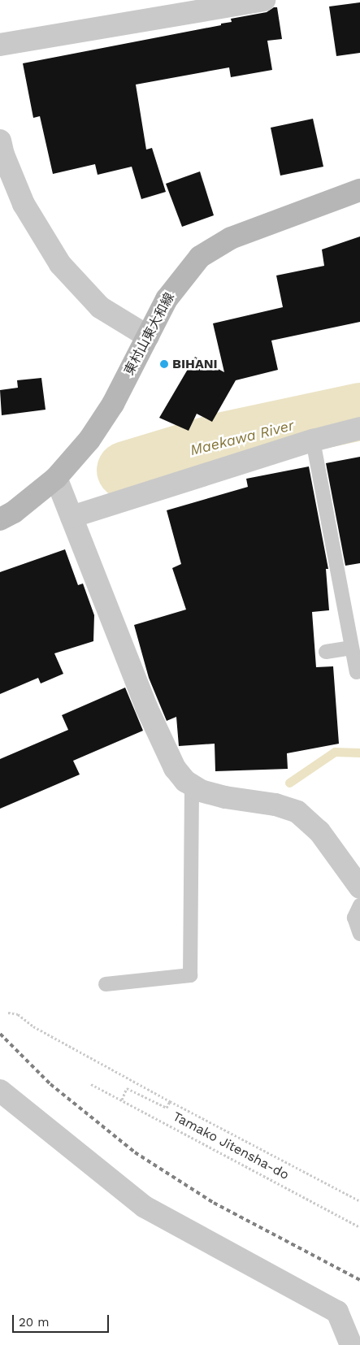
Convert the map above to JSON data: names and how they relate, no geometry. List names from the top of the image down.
{
  "streets": {
    "main road": ["東村山東大和線"],
    "path": ["Tamako Jitensha-do"]
  },
  "water": ["Maekawa River"],
  "places": ["BIHANI"],
  "scale_bar": "20 m"
}
